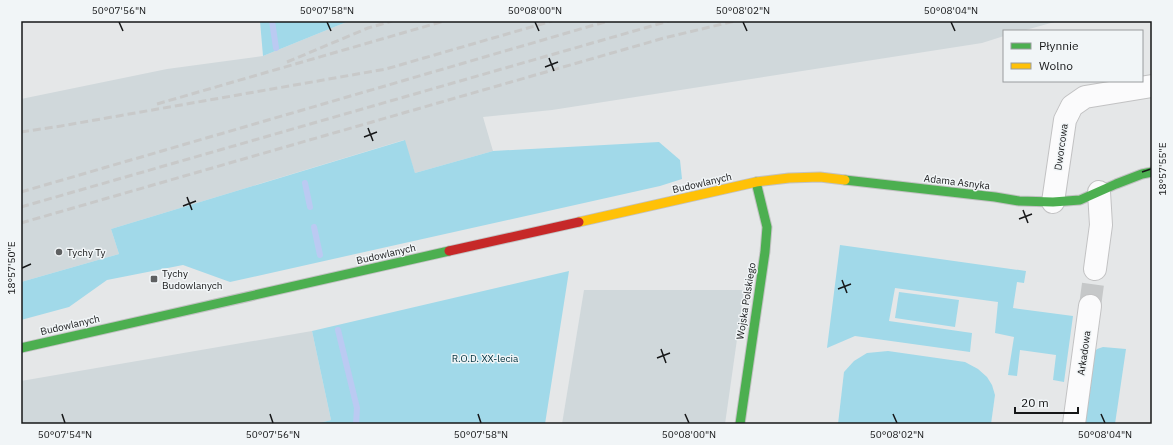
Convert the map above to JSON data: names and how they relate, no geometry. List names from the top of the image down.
{
  "streets": {
    "street": [
      "Dworcowa",
      "Adama Asnyka",
      "Budowlanych",
      "Wojska Polskiego",
      "Arkadowa"
    ]
  },
  "crossings": [
    ["Dworcowa", "Adama Asnyka"],
    ["Adama Asnyka", "Budowlanych"],
    ["Adama Asnyka", "Wojska Polskiego"],
    ["Budowlanych", "Wojska Polskiego"]
  ],
  "parks": ["R.O.D. XX-lecia"],
  "places": {
    "other": ["Tychy Ty"],
    "transit": ["Tychy Budowlanych"]
  },
  "legend": ["Płynnie", "Wolno"],
  "scale_bar": "20 m",
  "coordinates": [
    "50°07'56\"N",
    "50°07'58\"N",
    "50°08'00\"N",
    "50°08'02\"N",
    "50°08'04\"N",
    "18°57'55\"E",
    "18°57'50\"E",
    "50°07'54\"N"
  ]
}
